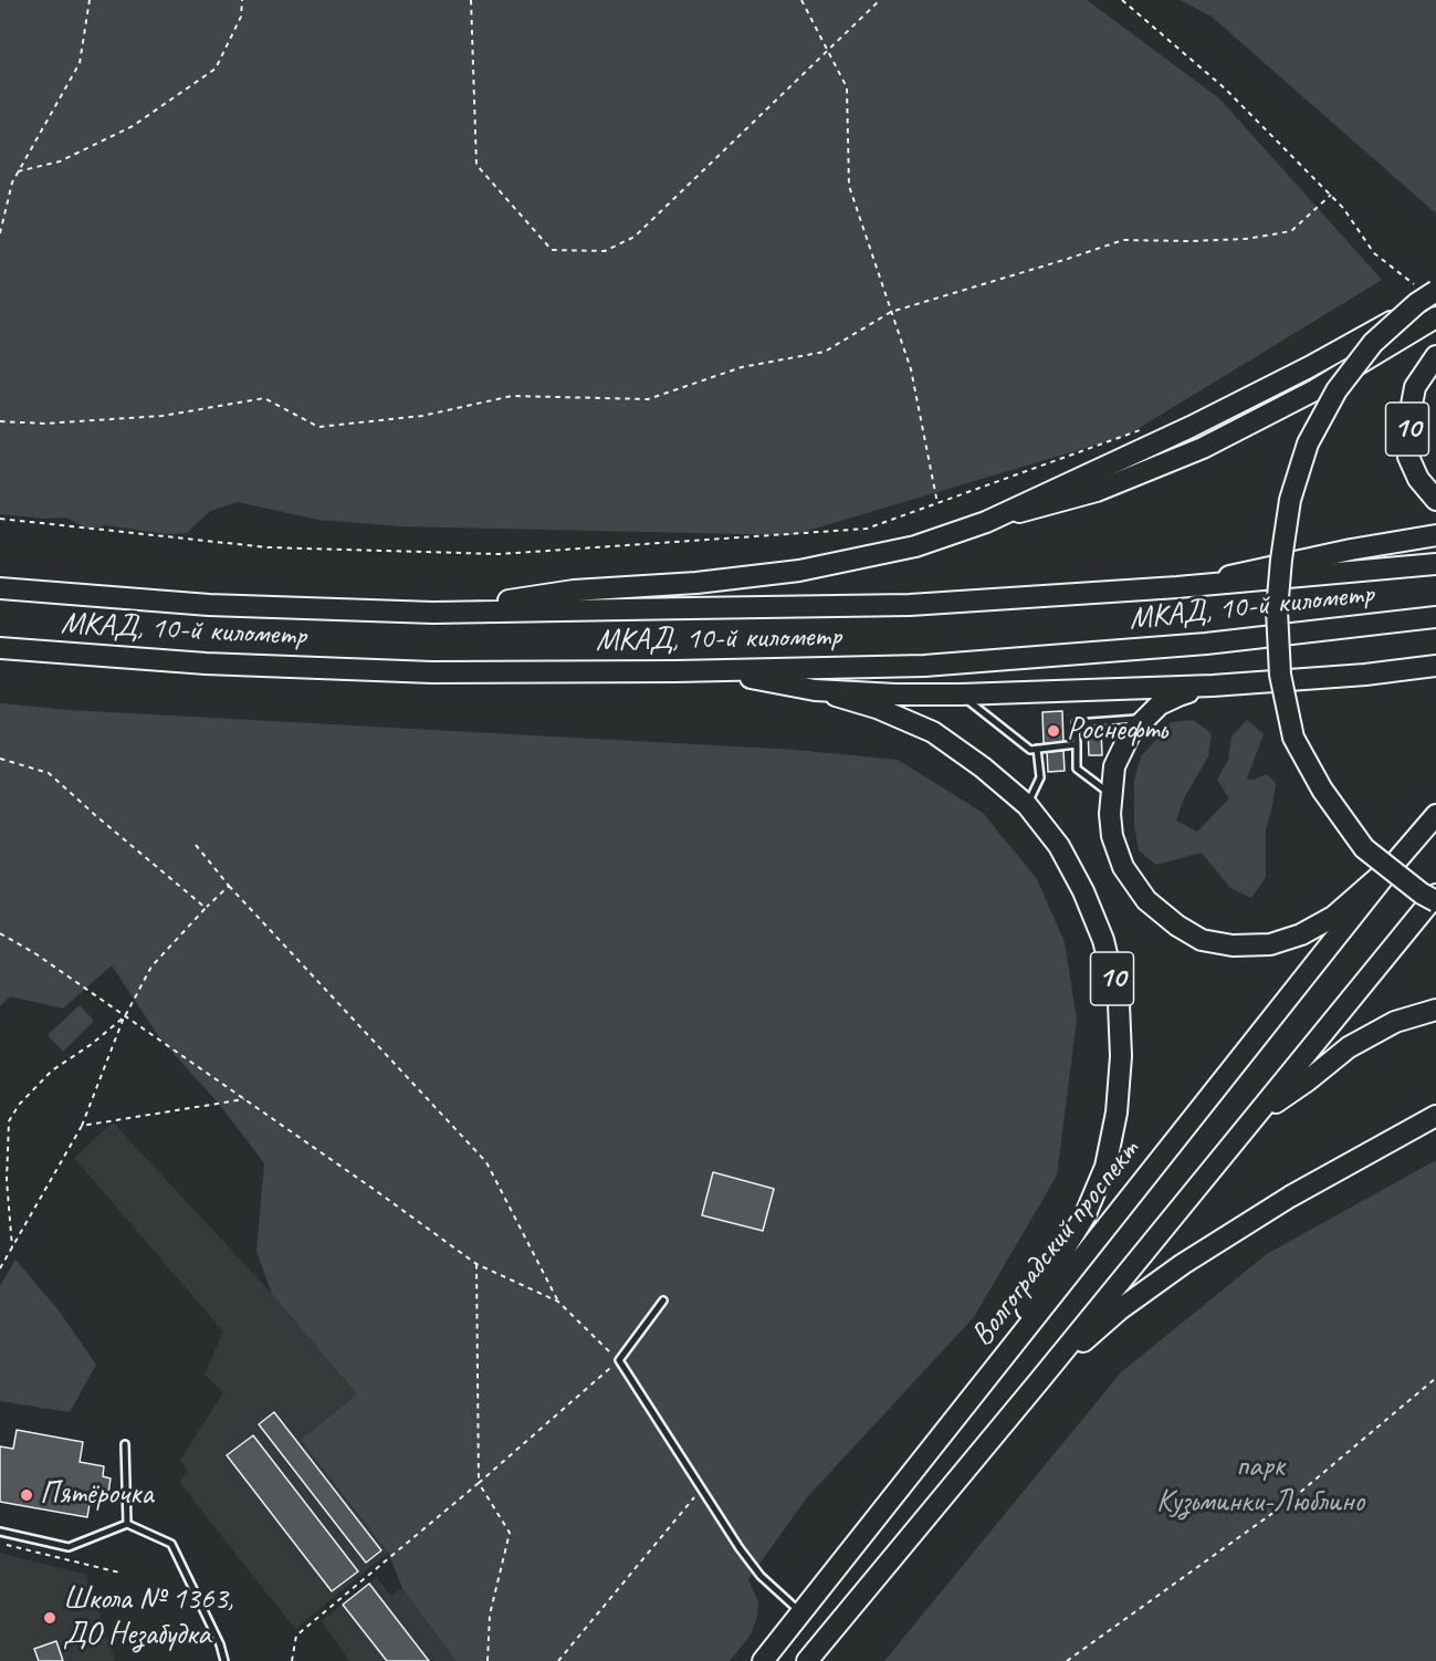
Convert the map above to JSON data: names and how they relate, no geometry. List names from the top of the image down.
{
  "streets": {
    "main road": ["10", "МКАД, 10-й километр", "Волгоградский проспект"]
  },
  "crossings": [
    ["10", "МКАД, 10-й километр"],
    ["10", "Волгоградский проспект"]
  ],
  "parks": ["парк Кузьминки-Люблино"],
  "places": ["Роснефть", "Пятёрочка", "Школа № 1363, ДО Незабудка"]
}
